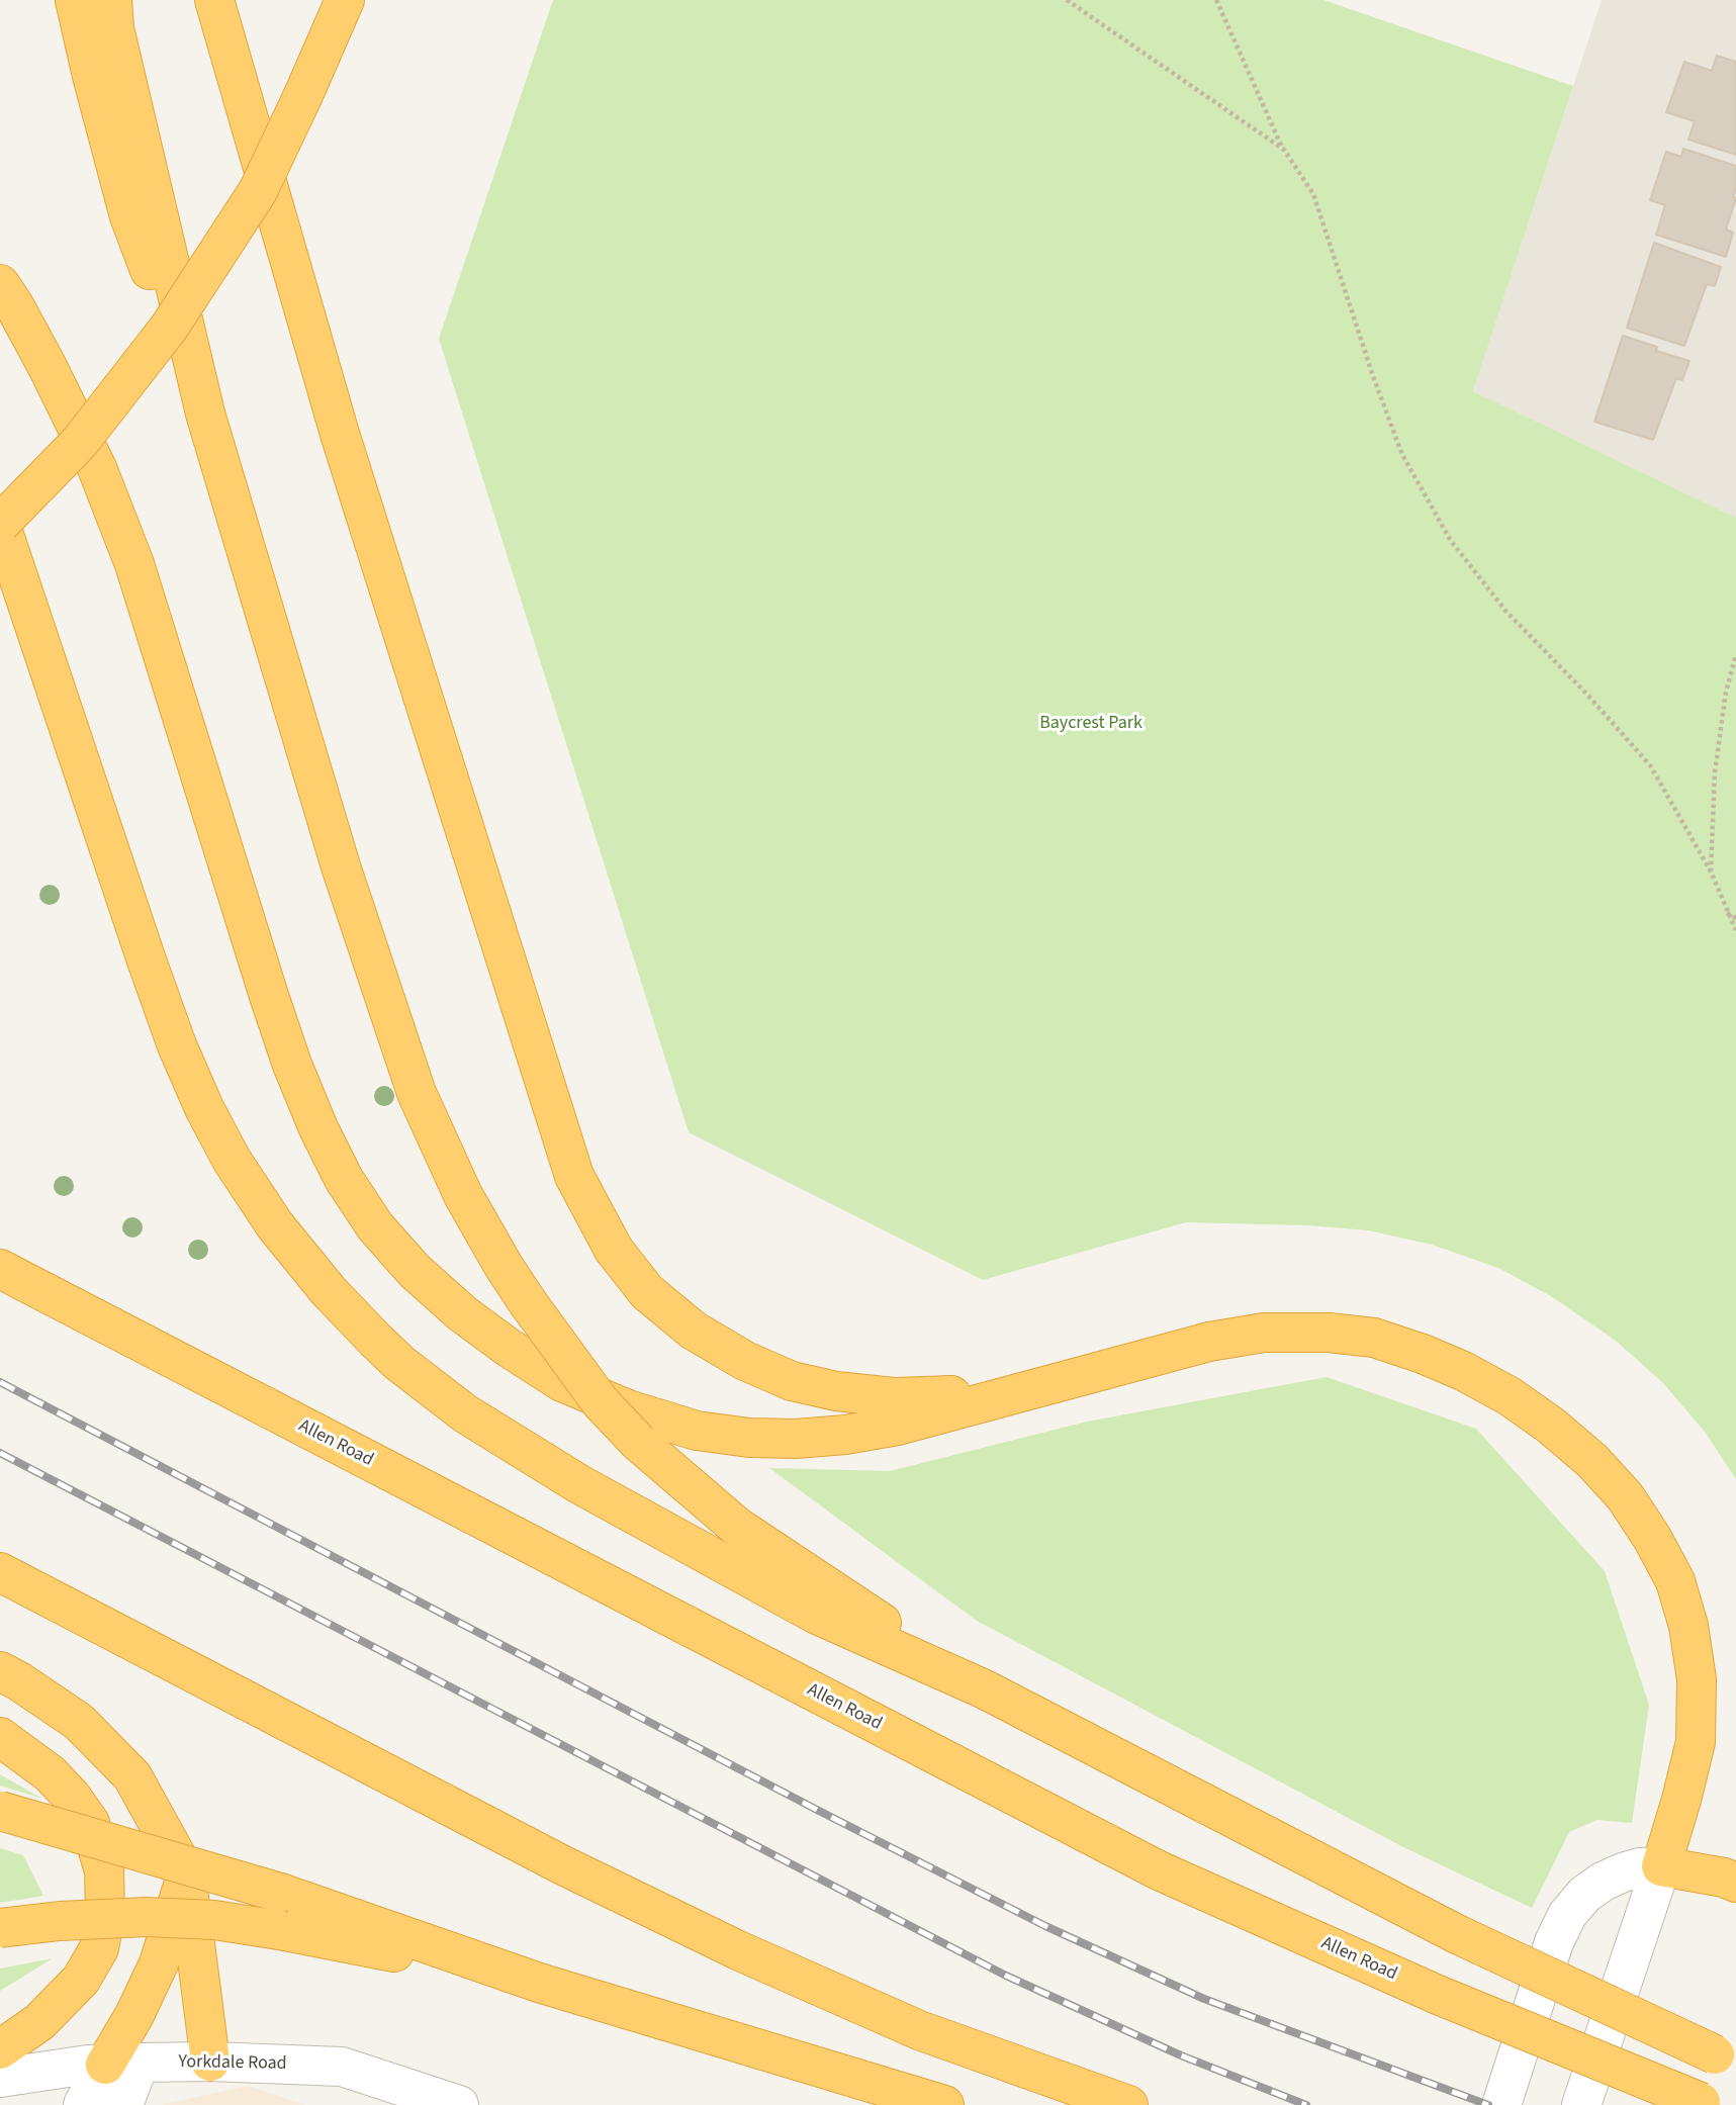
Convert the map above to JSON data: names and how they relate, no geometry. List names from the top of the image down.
{
  "streets": {
    "highway": ["Allen Road"],
    "street": ["Yorkdale Road"]
  },
  "parks": ["Baycrest Park"]
}
